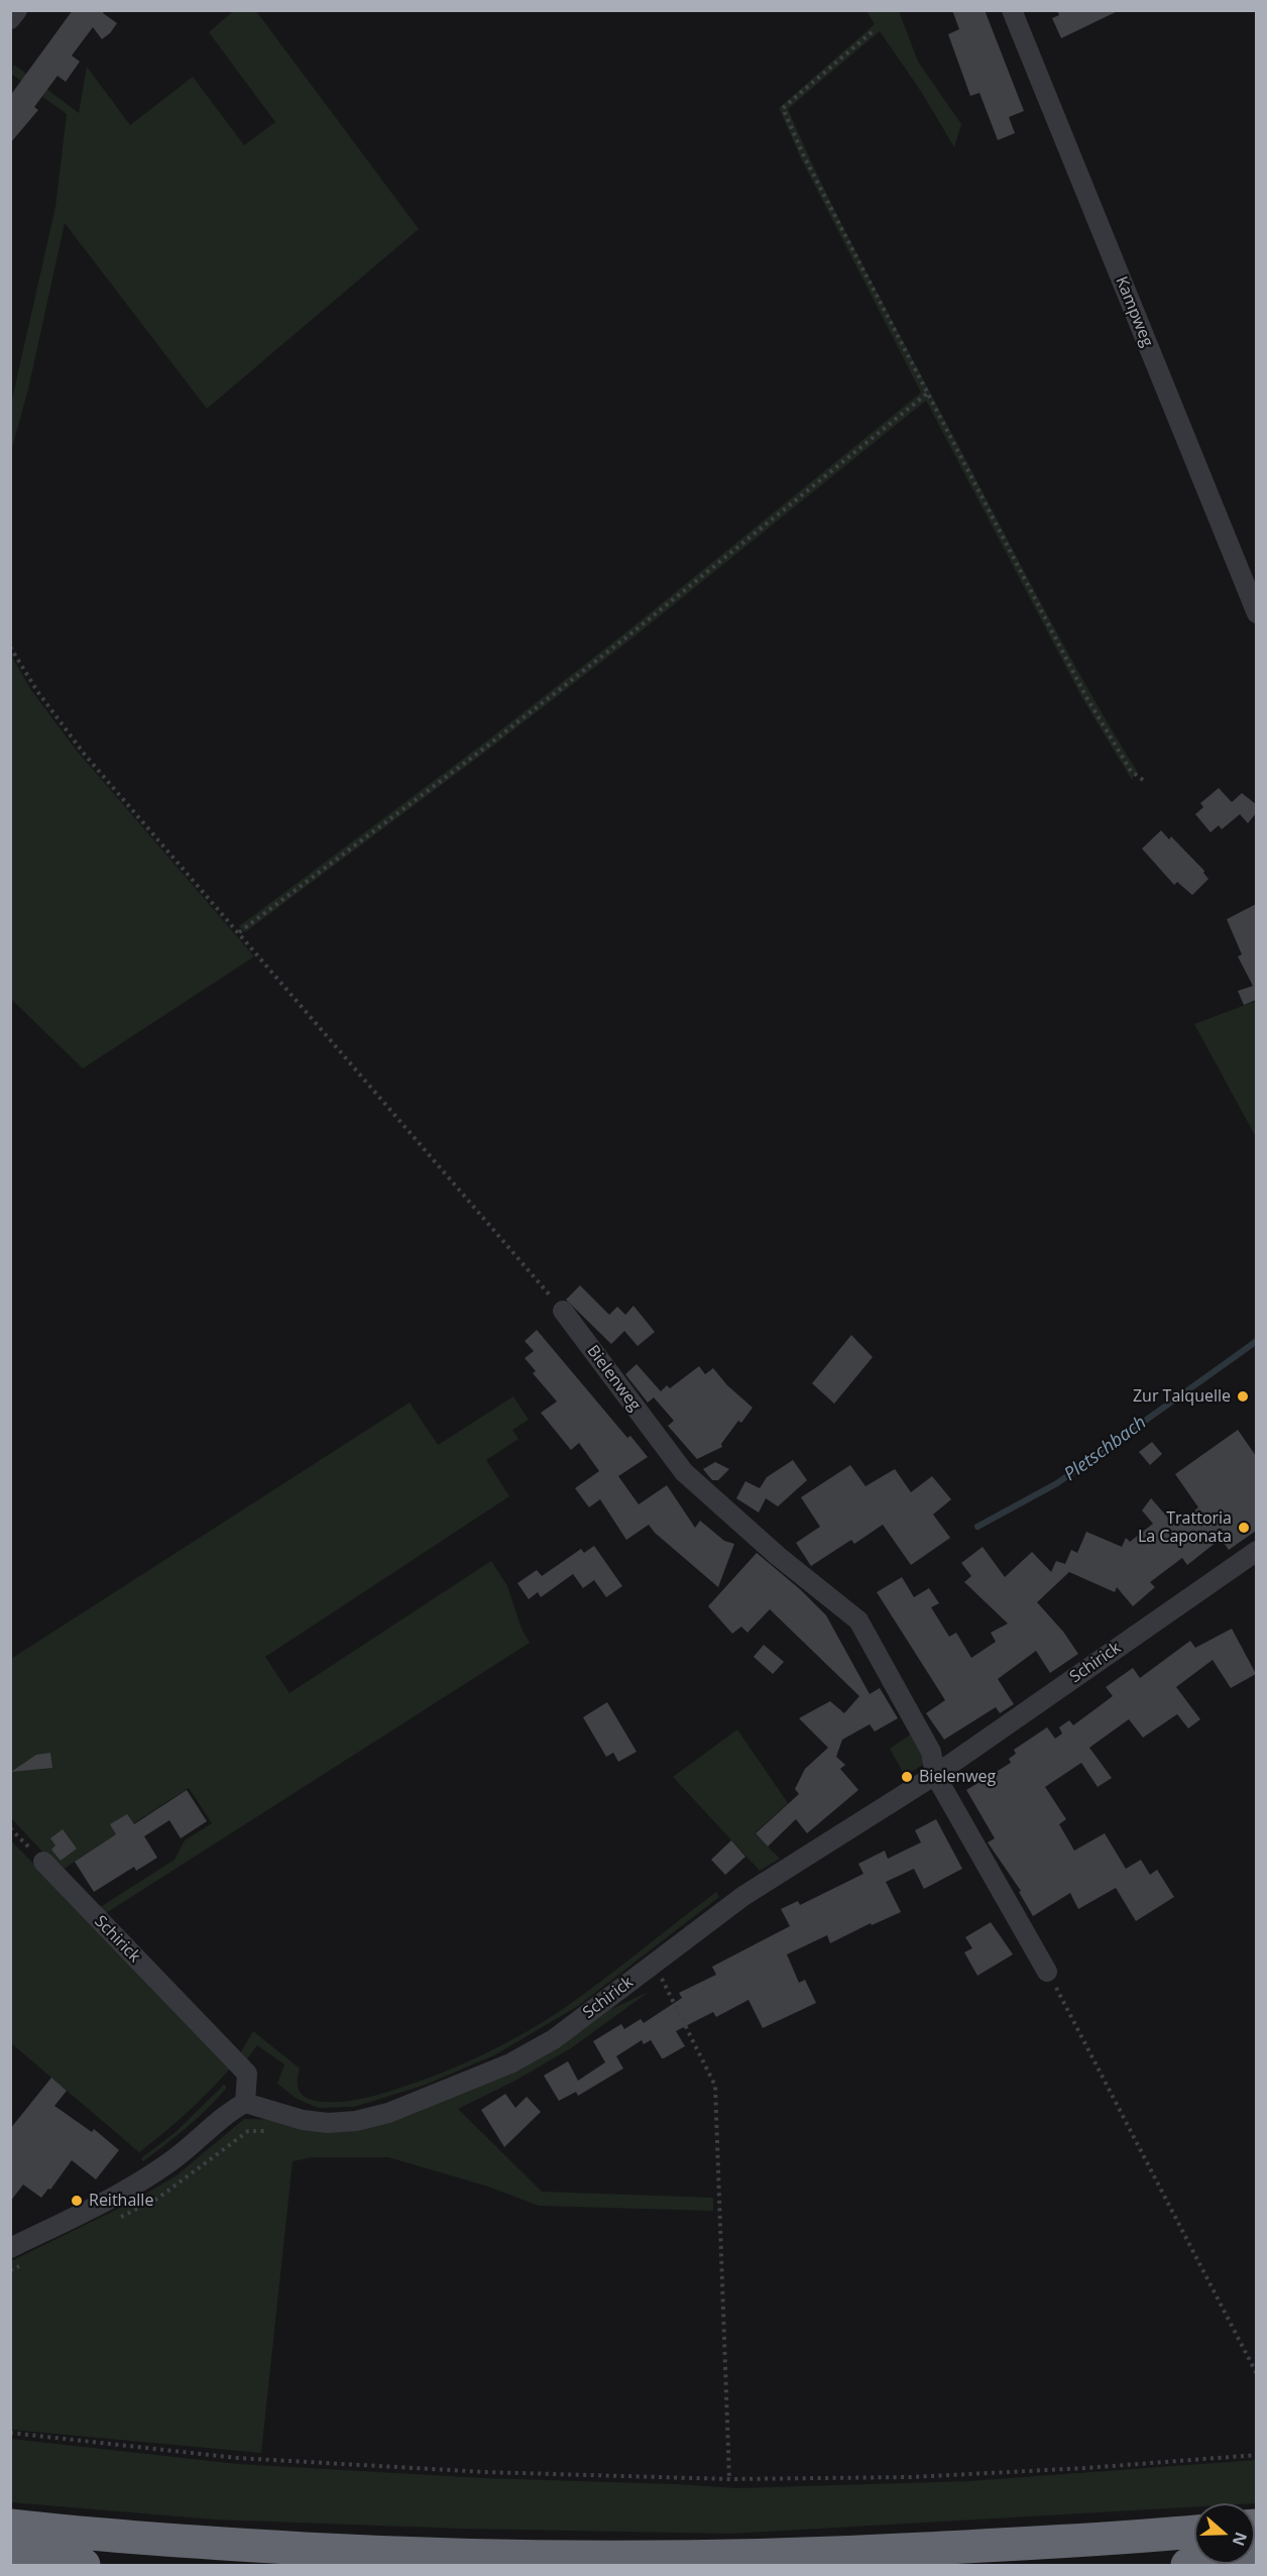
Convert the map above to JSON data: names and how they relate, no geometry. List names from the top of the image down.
{
  "streets": {
    "street": ["Kampweg", "Bielenweg", "Schirick"]
  },
  "crossings": [
    ["Bielenweg", "Schirick"]
  ],
  "water": ["Pletschbach"],
  "places": [
    "Zur Talquelle",
    "Trattoria La Caponata",
    "Bielenweg",
    "Reithalle"
  ],
  "north": "right"
}
